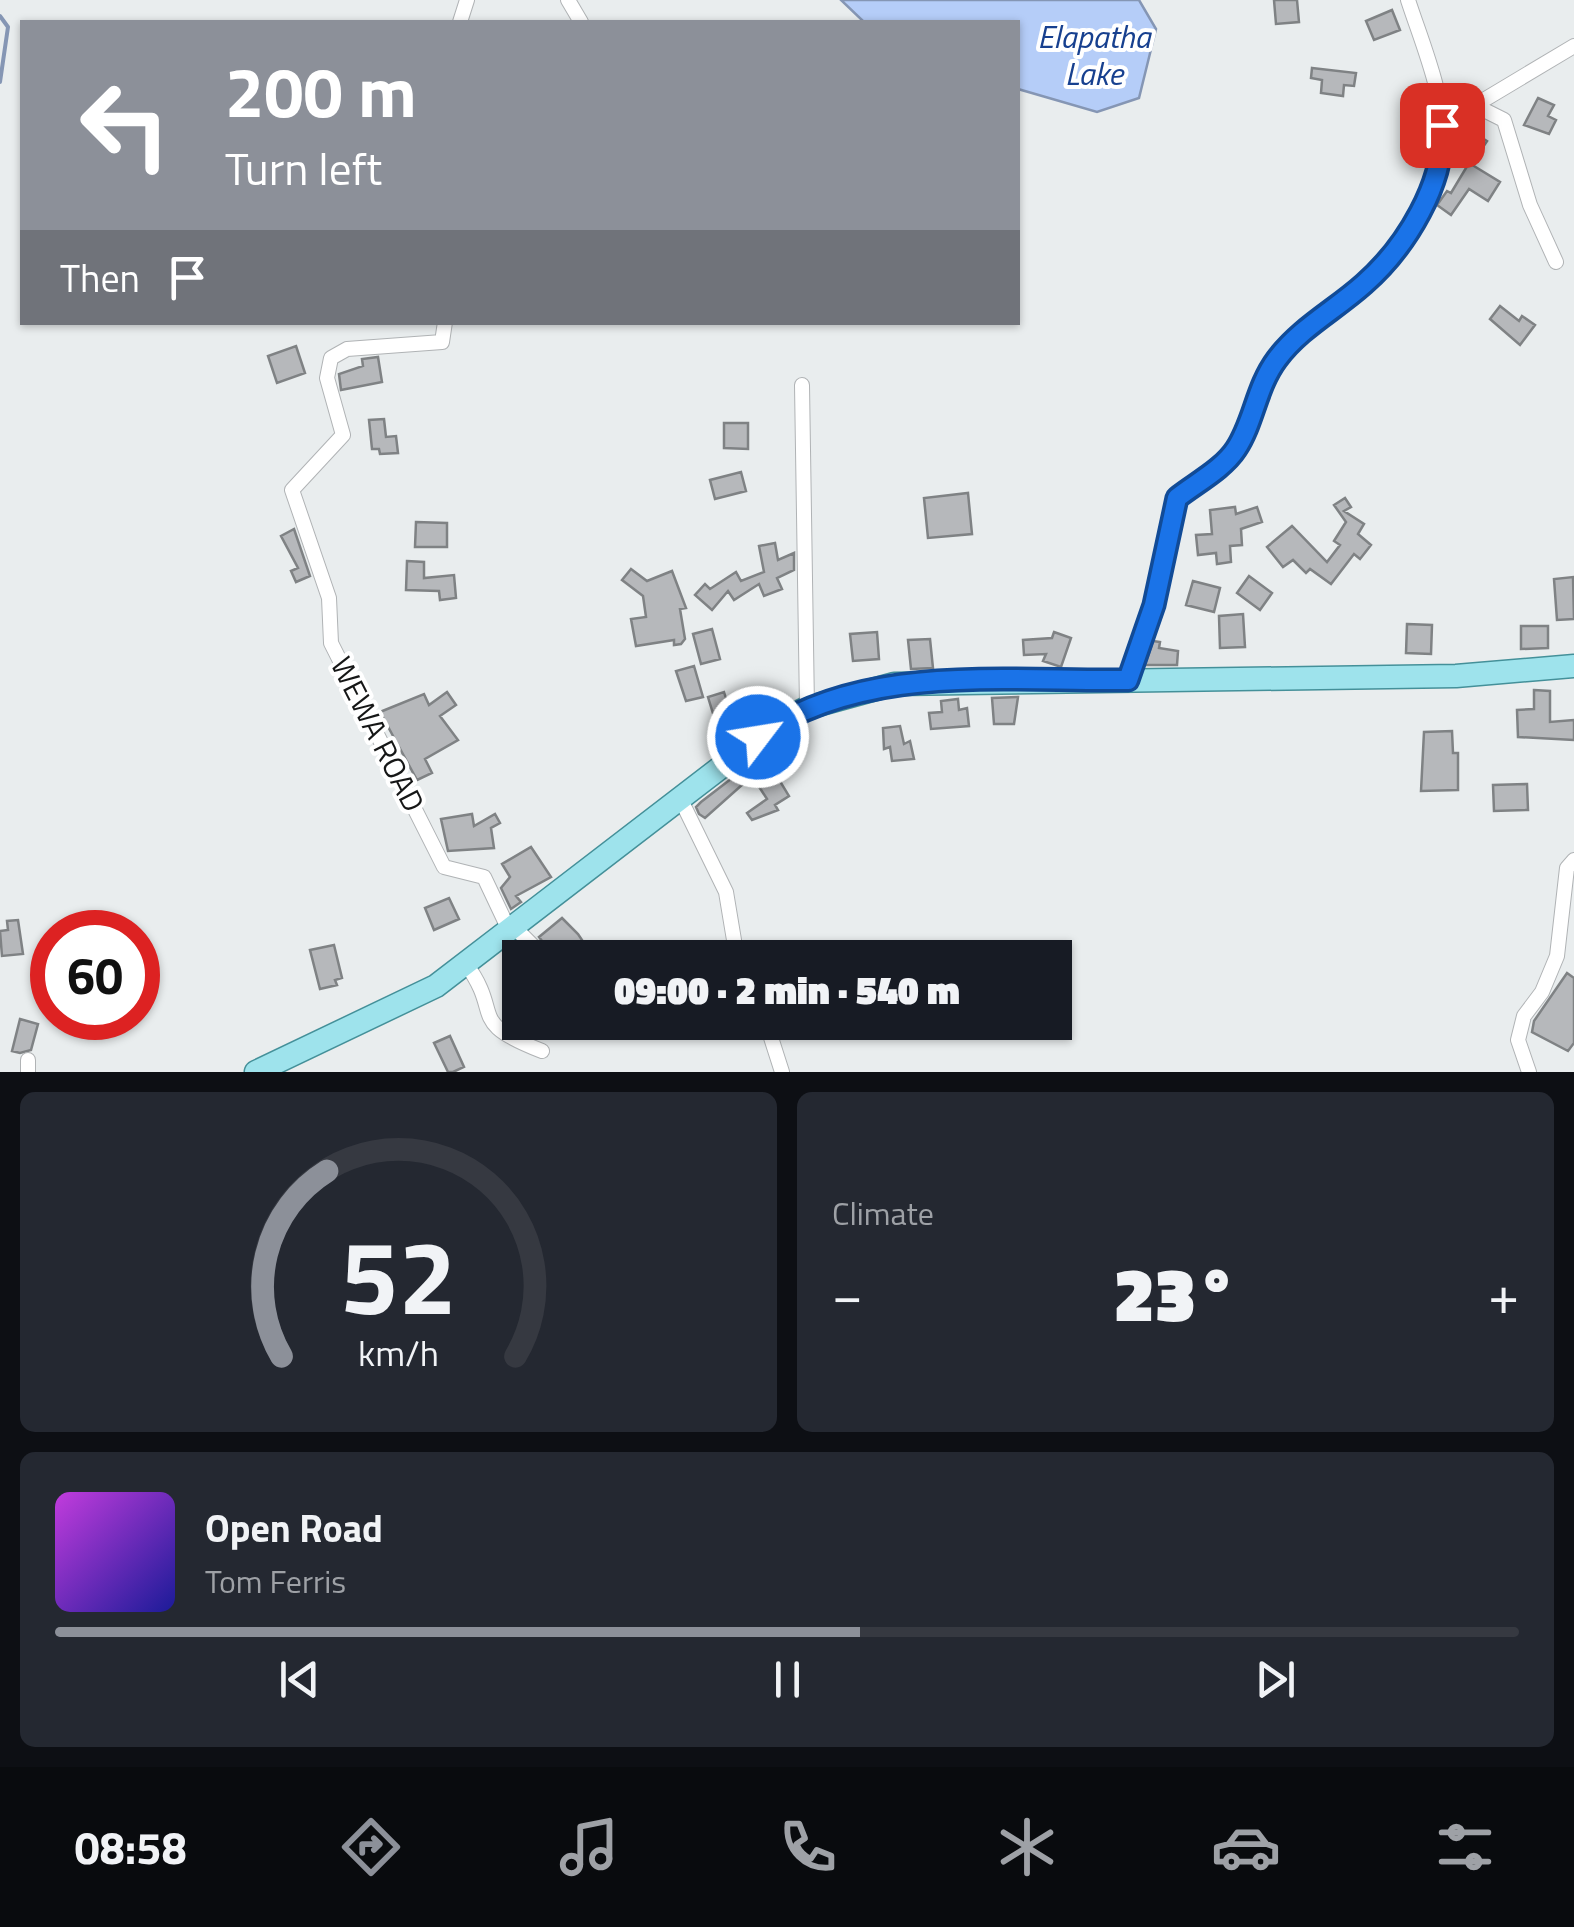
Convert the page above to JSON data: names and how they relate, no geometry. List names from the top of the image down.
{
  "streets": {
    "street": ["WEWA ROAD"]
  },
  "water": ["Elapatha Lake"],
  "page": {
    "turn": ["200 m", "Turn left"],
    "then": "Then",
    "limit": "60",
    "trip": "09:00 · 2 min · 540 m",
    "tile": "Climate",
    "heat": ["−", "23°", "+"],
    "song": ["Open Road", "Tom Ferris"],
    "tabs": "08:58",
    "gauge": ["52", "km/h"]
  }
}
